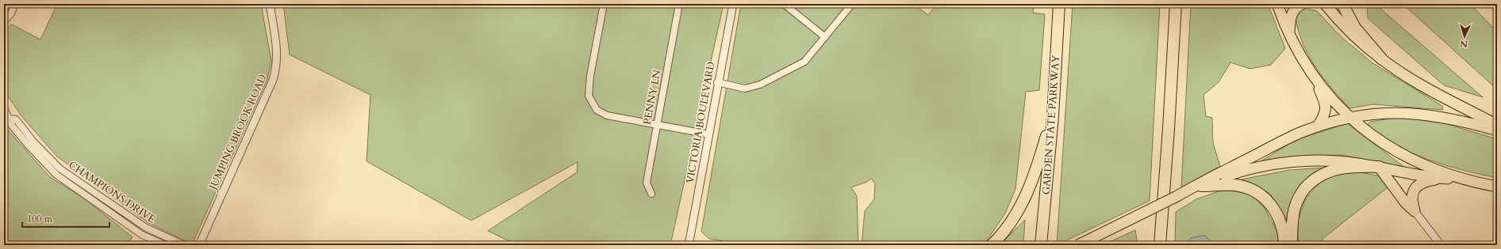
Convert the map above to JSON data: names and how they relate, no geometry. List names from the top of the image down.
{
  "streets": {
    "highway": ["GARDEN STATE PARKWAY"],
    "street": [
      "PENNY LN",
      "VICTORIA BOULEVARD",
      "JUMPING BROOK ROAD",
      "CHAMPIONS DRIVE"
    ]
  },
  "scale_bar": "100 m",
  "north": "bottom"
}
